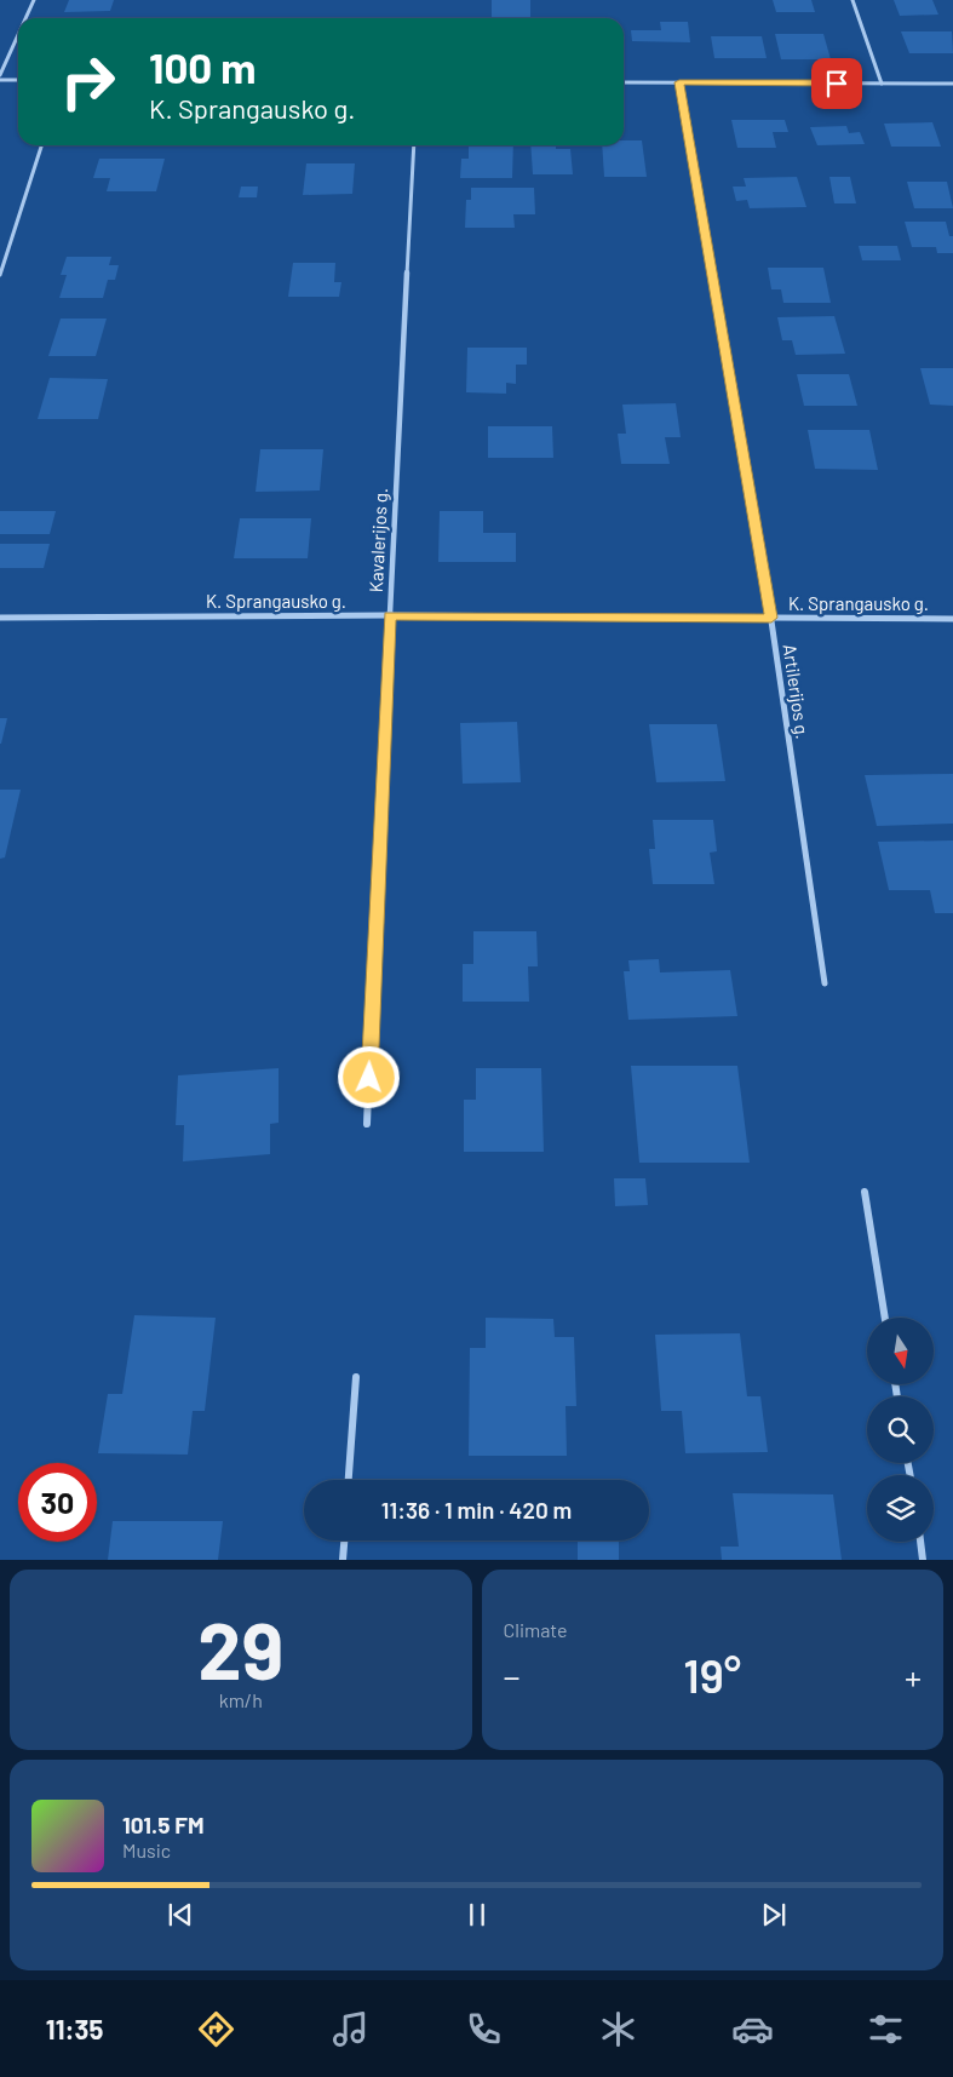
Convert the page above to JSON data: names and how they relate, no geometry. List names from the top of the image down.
{
  "streets": {
    "street": ["Kavalerijos g.", "K. Sprangausko g.", "Artilerijos g."]
  },
  "crossings": [
    ["Kavalerijos g.", "K. Sprangausko g."],
    ["K. Sprangausko g.", "Artilerijos g."]
  ],
  "north": "bottom",
  "page": {
    "turn": ["100 m", "K. Sprangausko g."],
    "limit": "30",
    "trip": "11:36 · 1 min · 420 m",
    "tile": [
      ["29", "km/h"],
      "Climate"
    ],
    "heat": ["−", "19°", "+"],
    "song": ["101.5 FM", "Music"],
    "tabs": "11:35"
  }
}
